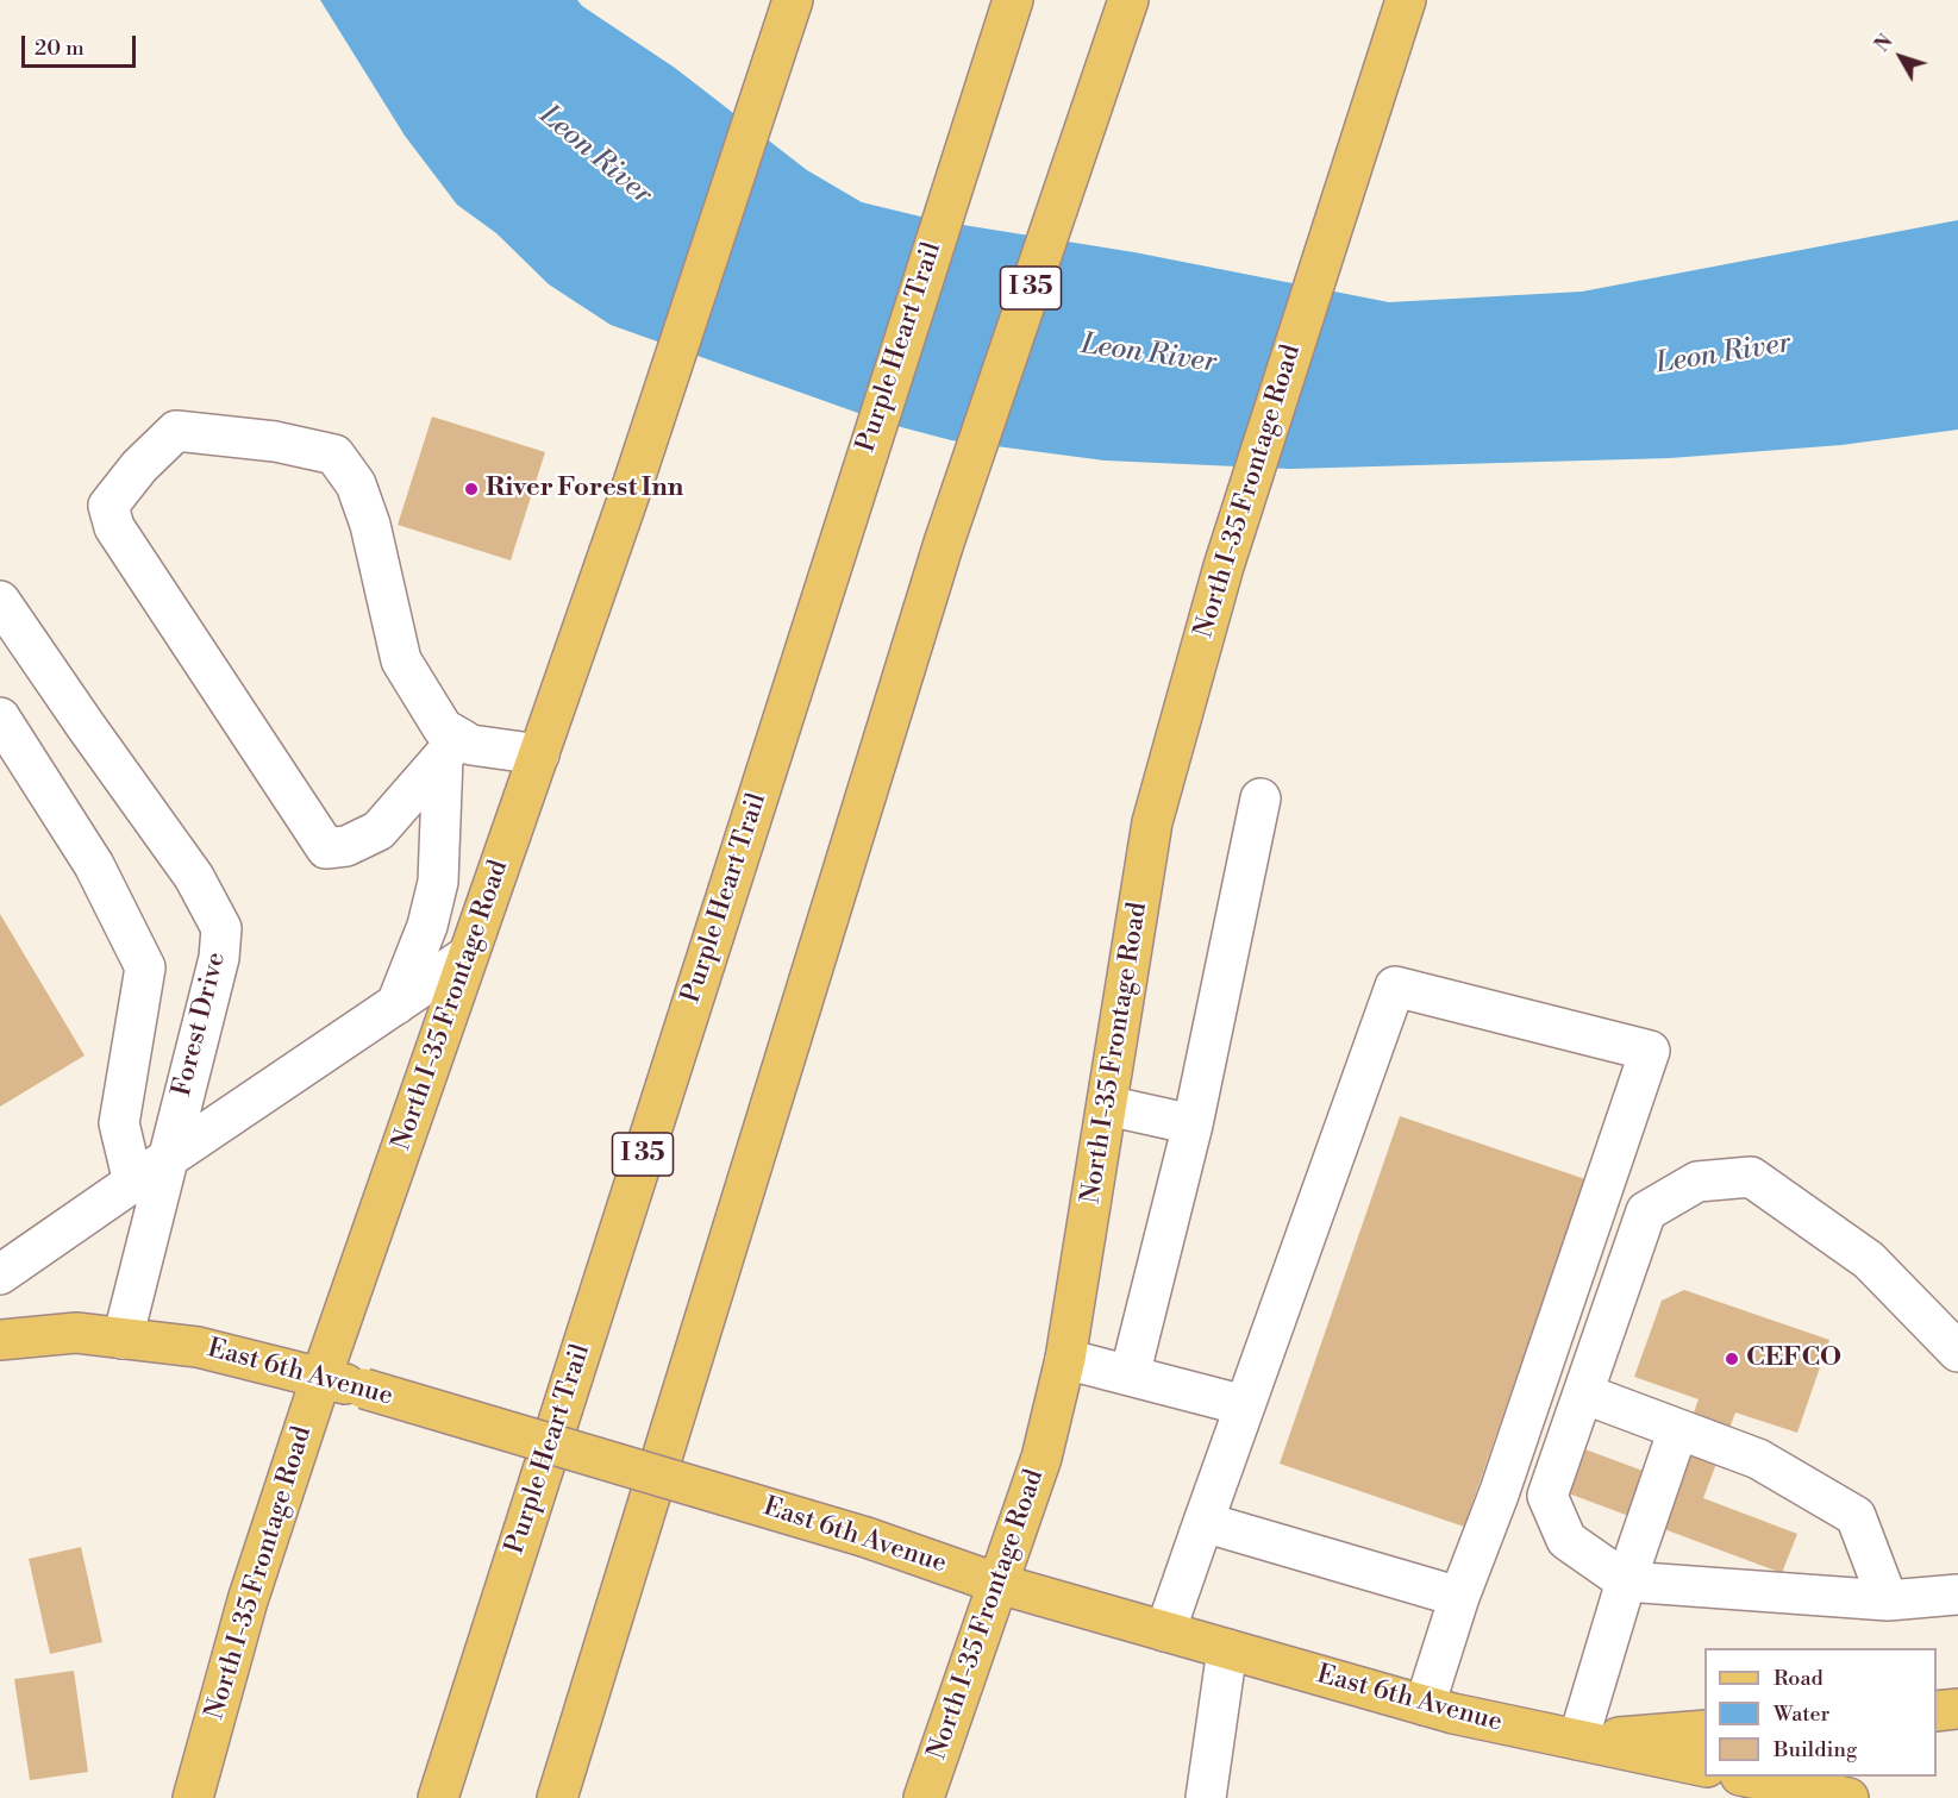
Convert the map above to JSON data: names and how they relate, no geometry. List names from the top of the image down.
{
  "streets": {
    "main road": [
      "I 35",
      "Purple Heart Trail",
      "North I-35 Frontage Road",
      "East 6th Avenue"
    ],
    "street": ["Forest Drive"]
  },
  "crossings": [
    ["North I-35 Frontage Road", "East 6th Avenue"],
    ["Forest Drive", "East 6th Avenue"]
  ],
  "water": ["Leon River"],
  "places": ["River Forest Inn", "CEFCO"],
  "legend": ["Road", "Water", "Building"],
  "scale_bar": "20 m",
  "north": "top left"
}
